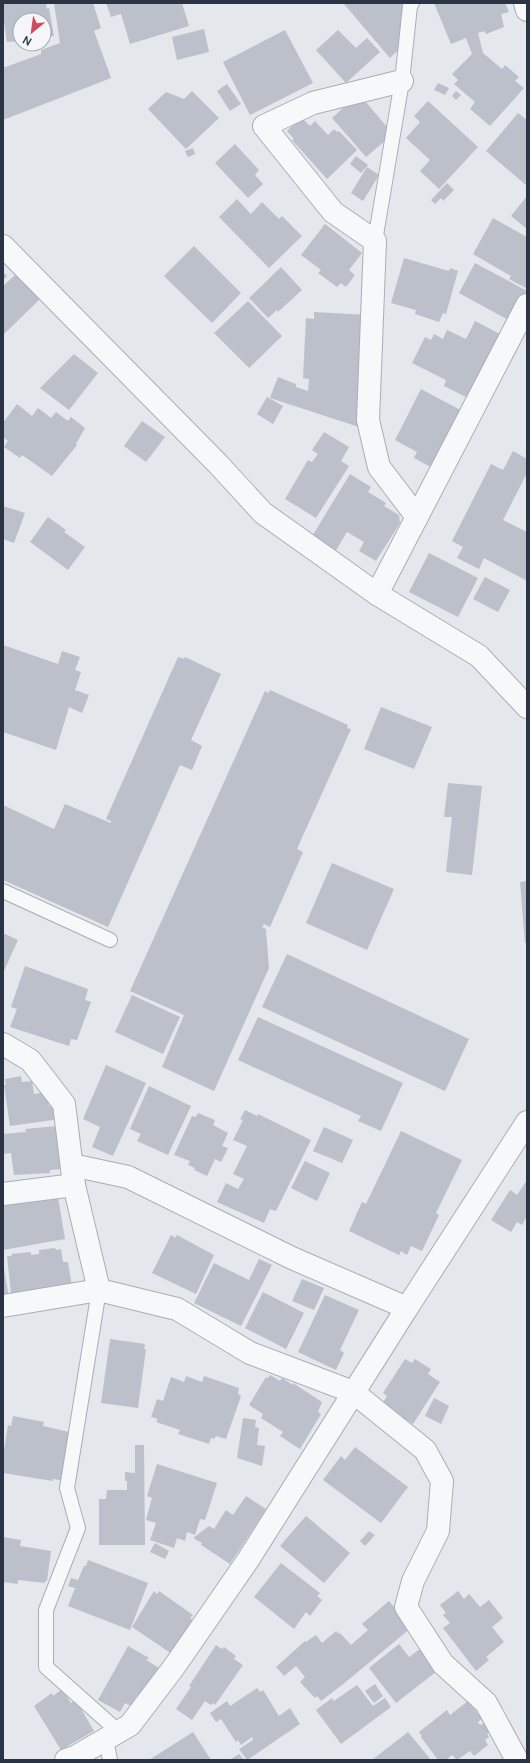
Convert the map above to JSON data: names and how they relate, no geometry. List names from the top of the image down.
{
  "north": "bottom left"
}
